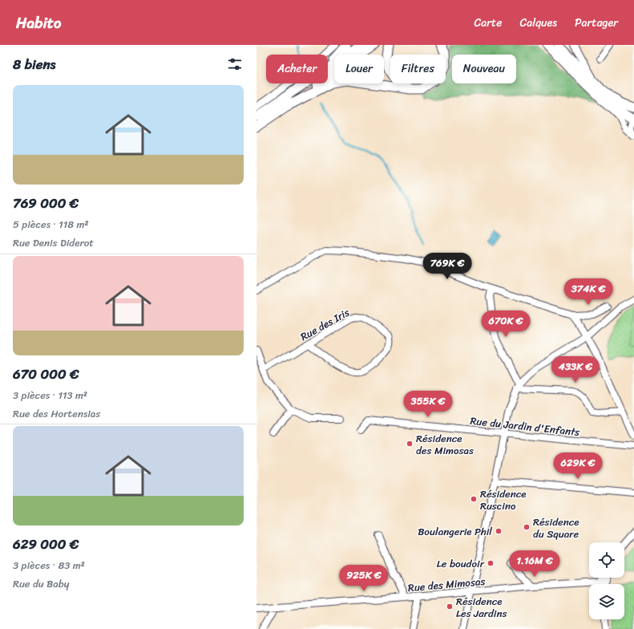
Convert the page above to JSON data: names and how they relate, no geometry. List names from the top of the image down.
{
  "streets": {
    "street": ["Rue des Iris", "Rue du Jardin d'Enfants", "Rue des Mimosas"]
  },
  "places": [
    "Résidence des Mimosas",
    "Résidence Ruscino",
    "Résidence du Square",
    "Boulangerie Phil",
    "Le boudoir",
    "Résidence Les Jardins"
  ],
  "page": {
    "header": "Habito",
    "nav": ["Carte", "Calques", "Partager"],
    "heading": "8 biens",
    "chip": [
      "Acheter",
      "Louer",
      "Filtres",
      "Nouveau"
    ],
    "list": [
      {
        "name": "769 000 €",
        "note": "5 pièces · 118 m² · Rue Denis Diderot"
      },
      {
        "name": "670 000 €",
        "note": "3 pièces · 113 m² · Rue des Hortensias"
      },
      {
        "name": "629 000 €",
        "note": "3 pièces · 83 m² · Rue du Baby"
      }
    ],
    "price": [
      "769K €",
      "374K €",
      "670K €",
      "433K €",
      "355K €",
      "629K €",
      "1.16M €",
      "925K €"
    ]
  }
}
